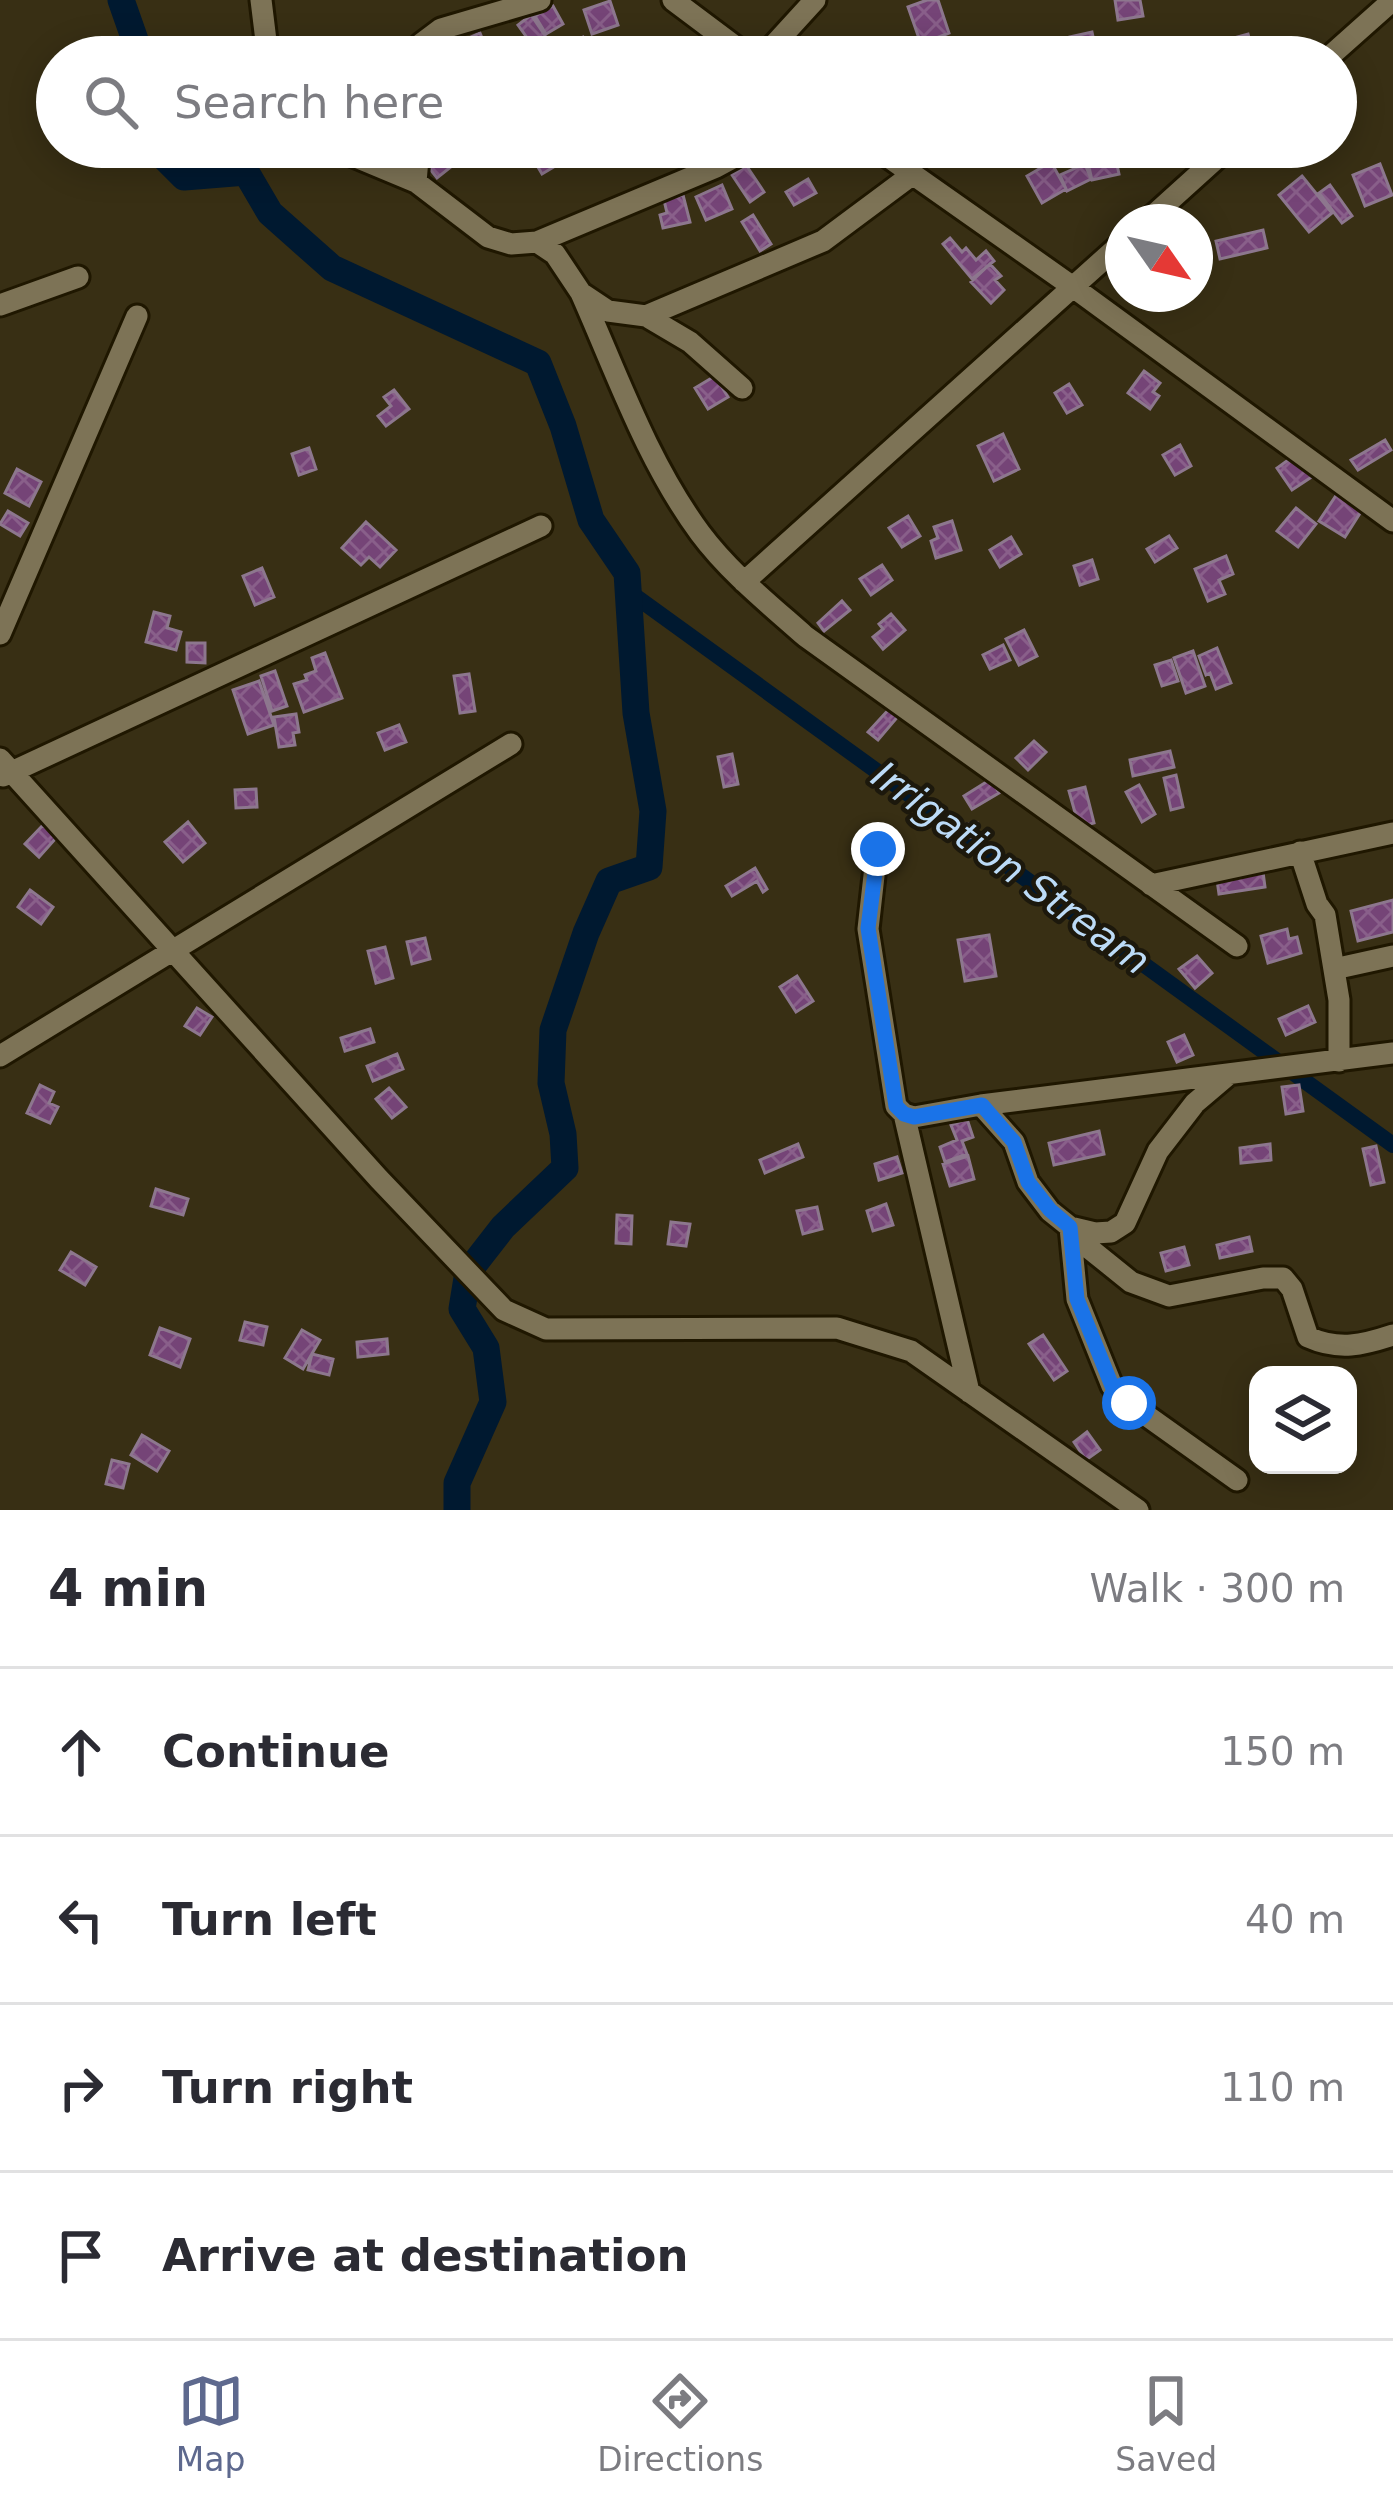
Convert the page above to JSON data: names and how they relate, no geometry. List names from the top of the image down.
{
  "water": ["Irrigation Stream"],
  "north": "bottom right",
  "page": {
    "search": "Search here",
    "heading": ["4 min", "Walk · 300 m"],
    "list": [
      ["Continue", "150 m"],
      ["Turn left", "40 m"],
      ["Turn right", "110 m"],
      "Arrive at destination"
    ],
    "nav": ["Map", "Directions", "Saved"]
  }
}
